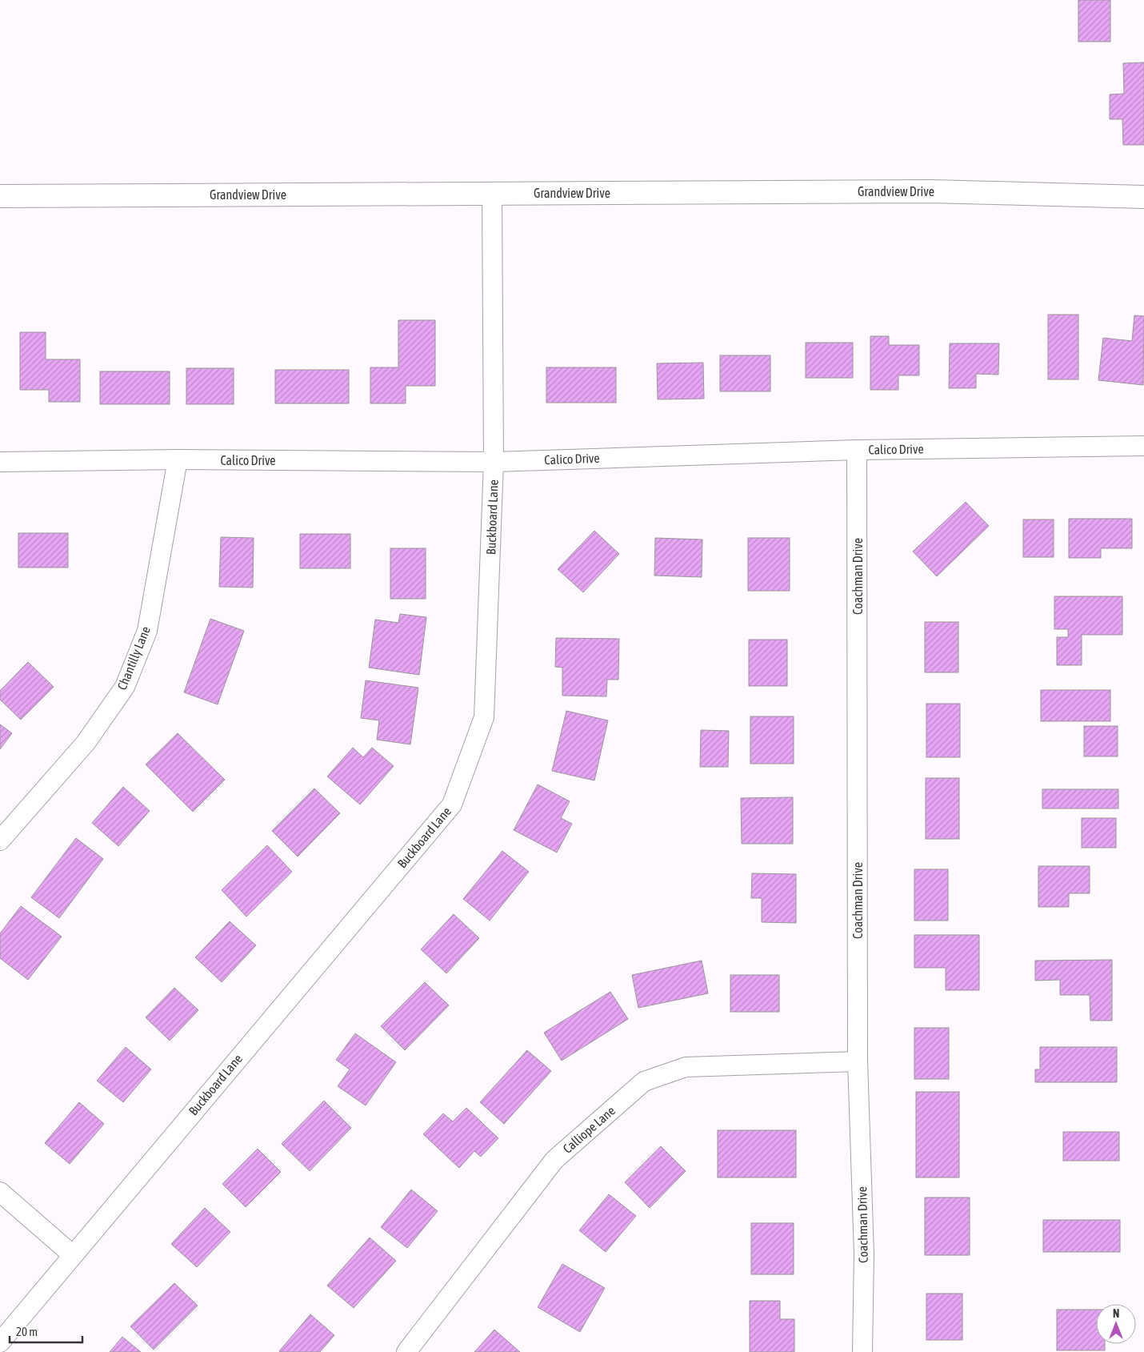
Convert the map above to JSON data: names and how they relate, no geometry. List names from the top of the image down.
{
  "streets": {
    "street": [
      "Grandview Drive",
      "Calico Drive",
      "Buckboard Lane",
      "Coachman Drive",
      "Chantilly Lane",
      "Calliope Lane"
    ]
  },
  "crossings": [
    ["Grandview Drive", "Buckboard Lane"],
    ["Calico Drive", "Buckboard Lane"],
    ["Calico Drive", "Coachman Drive"],
    ["Calico Drive", "Chantilly Lane"],
    ["Coachman Drive", "Calliope Lane"]
  ],
  "scale_bar": "20 m",
  "north": "top"
}
